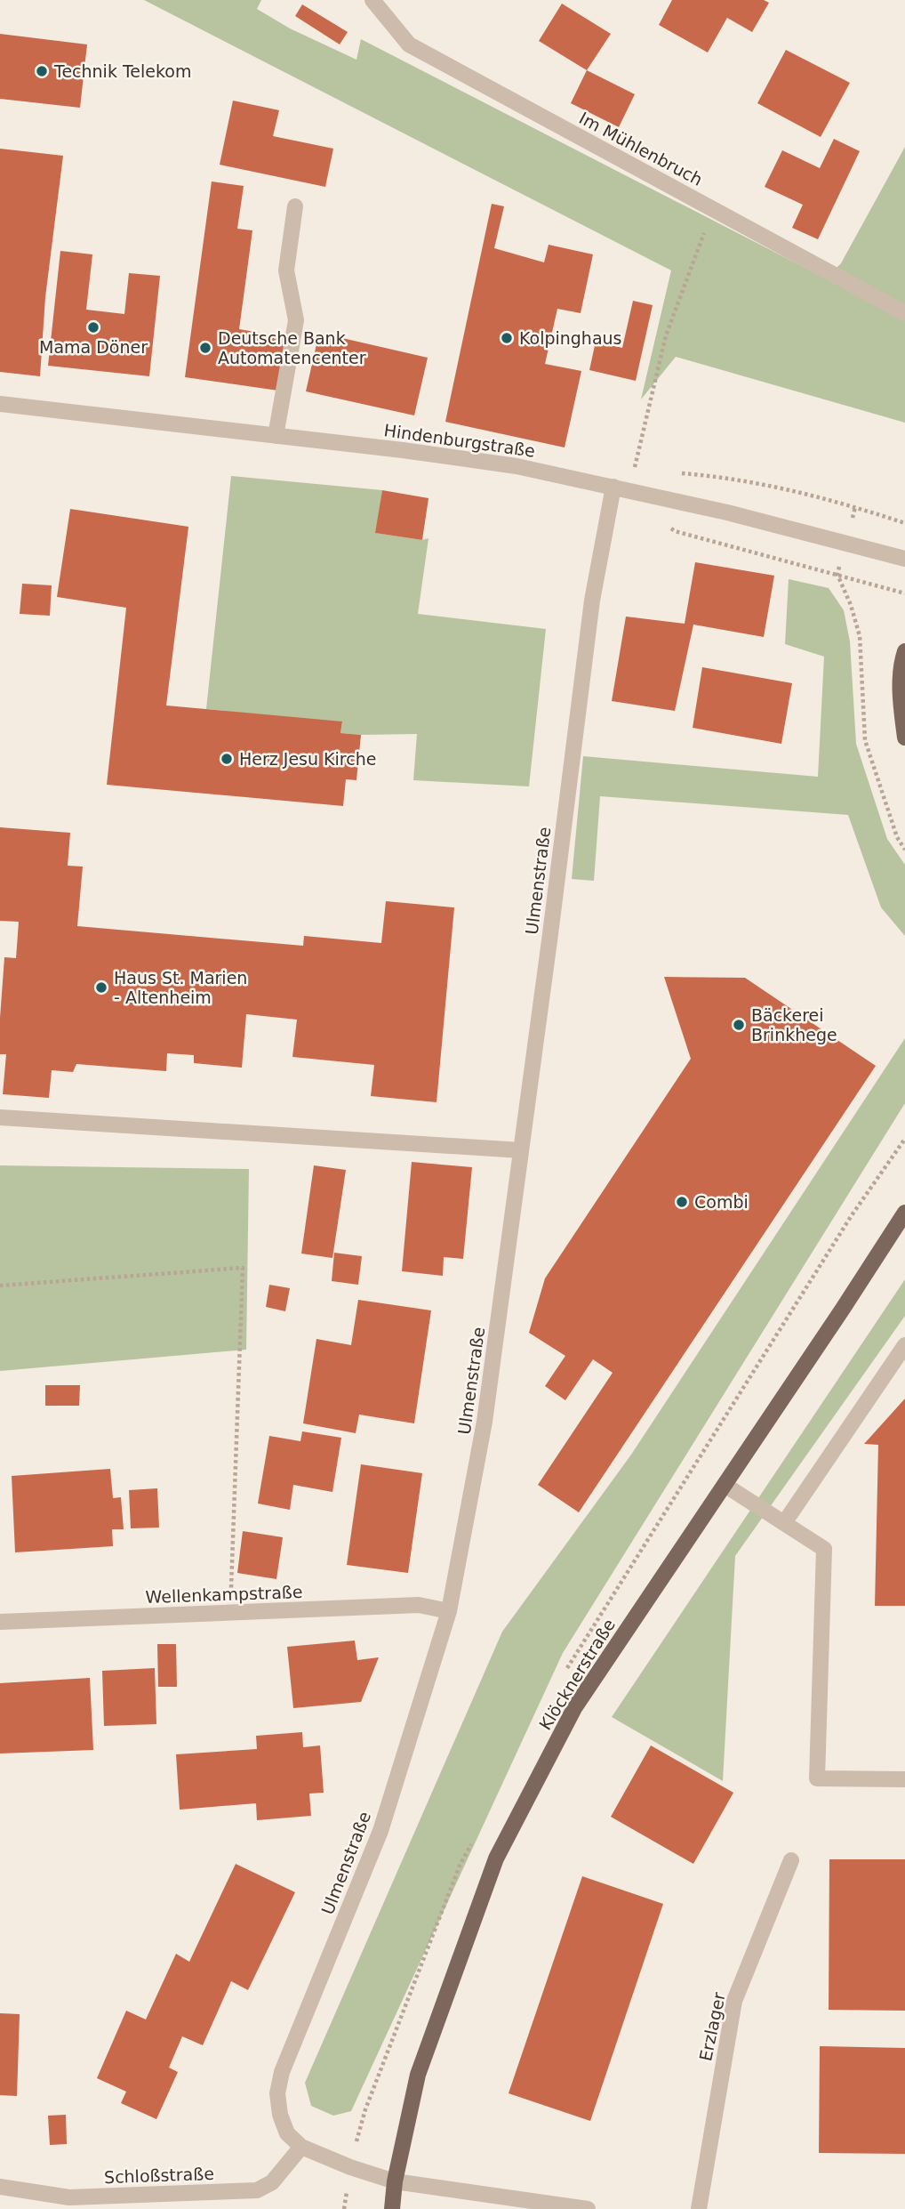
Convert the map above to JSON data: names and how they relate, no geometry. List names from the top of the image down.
{
  "streets": {
    "main road": ["Klöcknerstraße"],
    "street": [
      "Im Mühlenbruch",
      "Hindenburgstraße",
      "Ulmenstraße",
      "Wellenkampstraße",
      "Erzlager",
      "Schloßstraße"
    ]
  },
  "crossings": [
    ["Hindenburgstraße", "Ulmenstraße"],
    ["Ulmenstraße", "Wellenkampstraße"],
    ["Ulmenstraße", "Klöcknerstraße"],
    ["Ulmenstraße", "Schloßstraße"]
  ],
  "places": [
    "Technik Telekom",
    "Mama Döner",
    "Kolpinghaus",
    "Deutsche Bank Automatencenter",
    "Herz Jesu Kirche",
    "Haus St. Marien - Altenheim",
    "Bäckerei Brinkhege",
    "Combi"
  ]
}
